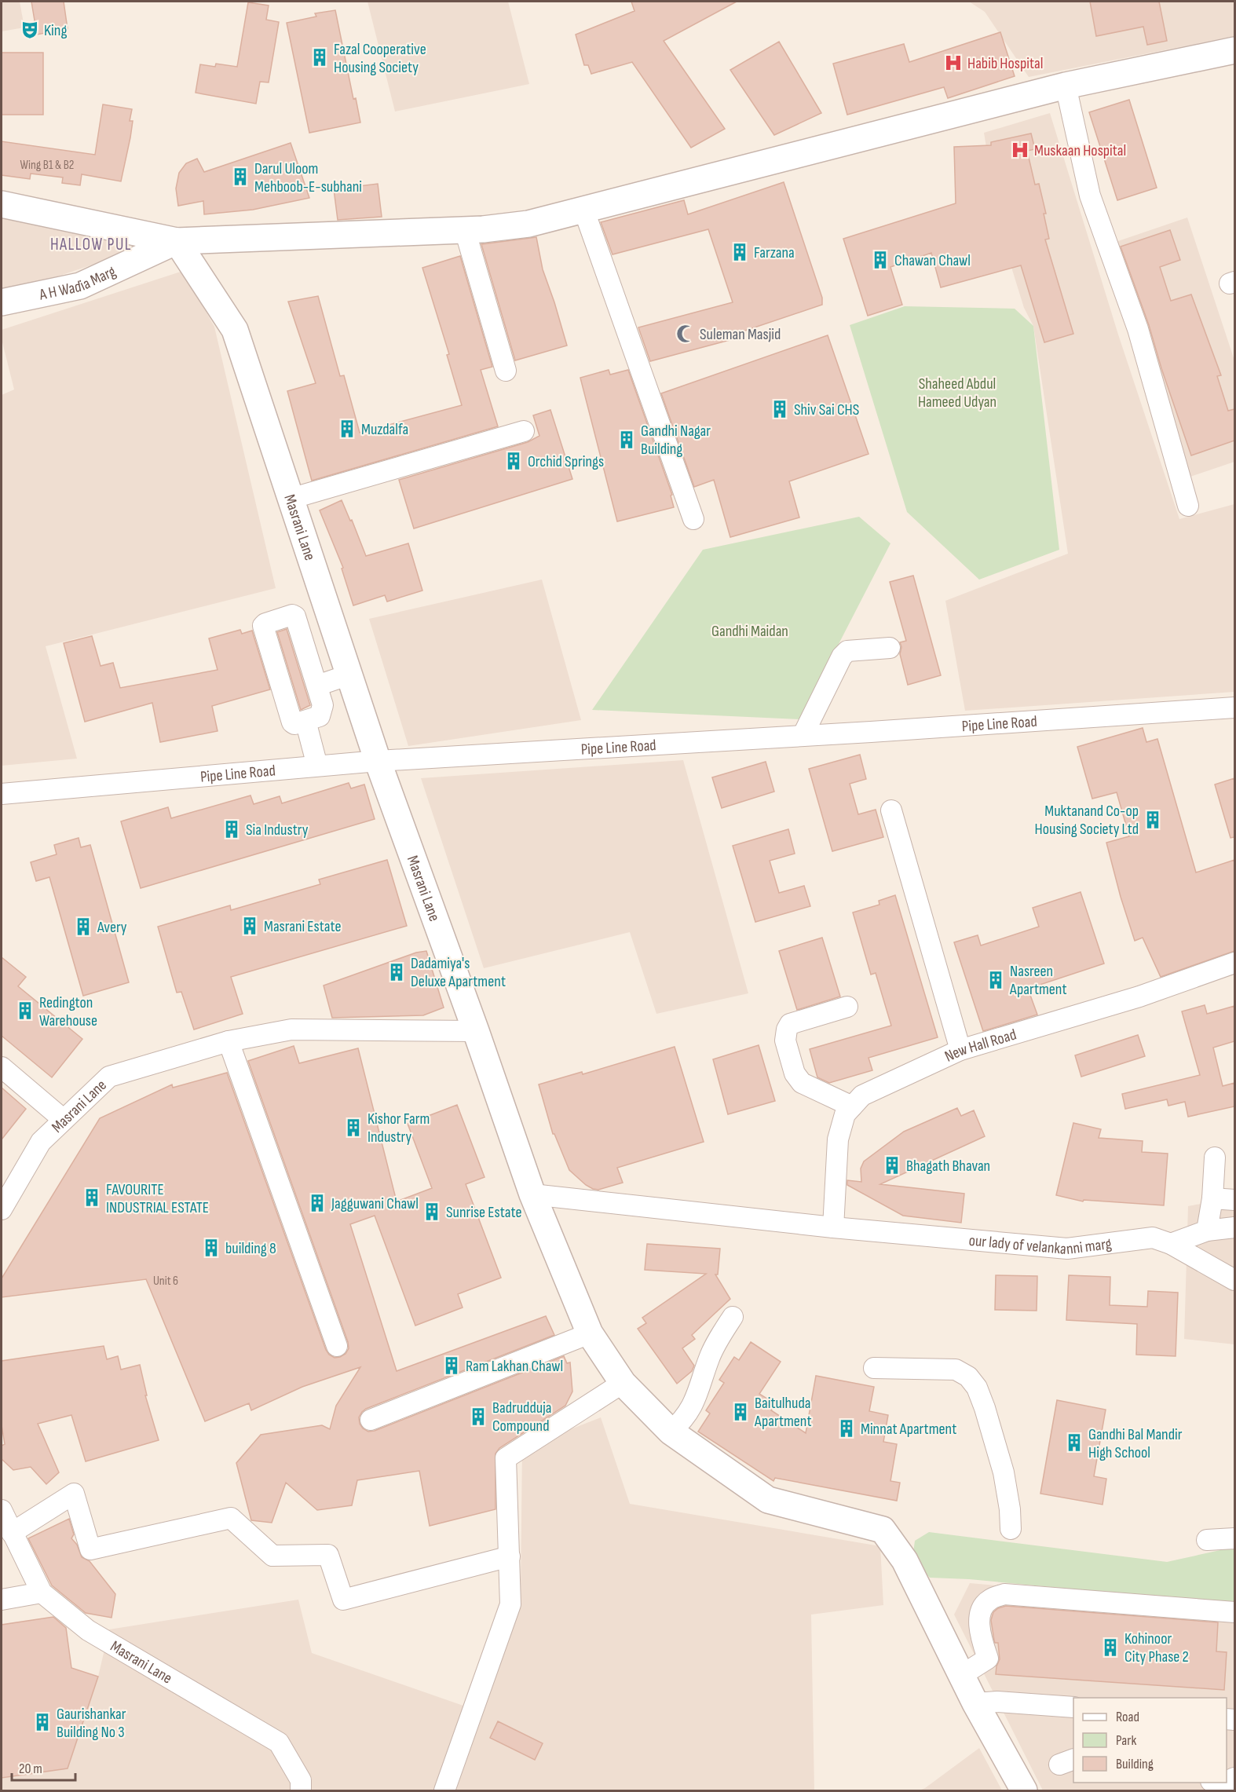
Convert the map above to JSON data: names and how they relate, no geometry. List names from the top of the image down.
{
  "streets": {
    "street": [
      "A H Wadia Marg",
      "Masrani Lane",
      "Pipe Line Road",
      "New Hall Road",
      "our lady of velankanni marg"
    ]
  },
  "crossings": [
    ["A H Wadia Marg", "Masrani Lane"],
    ["Masrani Lane", "Pipe Line Road"],
    ["New Hall Road", "our lady of velankanni marg"]
  ],
  "districts": ["HALLOW PUL"],
  "parks": ["Shaheed Abdul Hameed Udyan", "Gandhi Maidan"],
  "places": {
    "theatre": ["King"],
    "building": [
      "Fazal Cooperative Housing Society",
      "Darul Uloom Mehboob-E-subhani",
      "Farzana",
      "Chawan Chawl",
      "Shiv Sai CHS",
      "Muzdalfa",
      "Gandhi Nagar Building",
      "Orchid Springs",
      "Muktanand Co-op Housing Society Ltd",
      "Sia Industry",
      "Masrani Estate",
      "Avery",
      "Dadamiya's Deluxe Apartment",
      "Nasreen Apartment",
      "Redington Warehouse",
      "Kishor Farm Industry",
      "Bhagath Bhavan",
      "FAVOURITE INDUSTRIAL ESTATE",
      "Jagguwani Chawl",
      "Sunrise Estate",
      "building 8",
      "Ram Lakhan Chawl",
      "Baitulhuda Apartment",
      "Badrudduja Compound",
      "Minnat Apartment",
      "Gandhi Bal Mandir High School",
      "Kohinoor City Phase 2",
      "Gaurishankar Building No 3"
    ],
    "hospital": ["Habib Hospital", "Muskaan Hospital"],
    "mosque": ["Suleman Masjid"]
  },
  "house_numbers": ["Wing B1 & B2", "Unit 6"],
  "legend": ["Road", "Park", "Building"],
  "scale_bar": "20 m"
}
